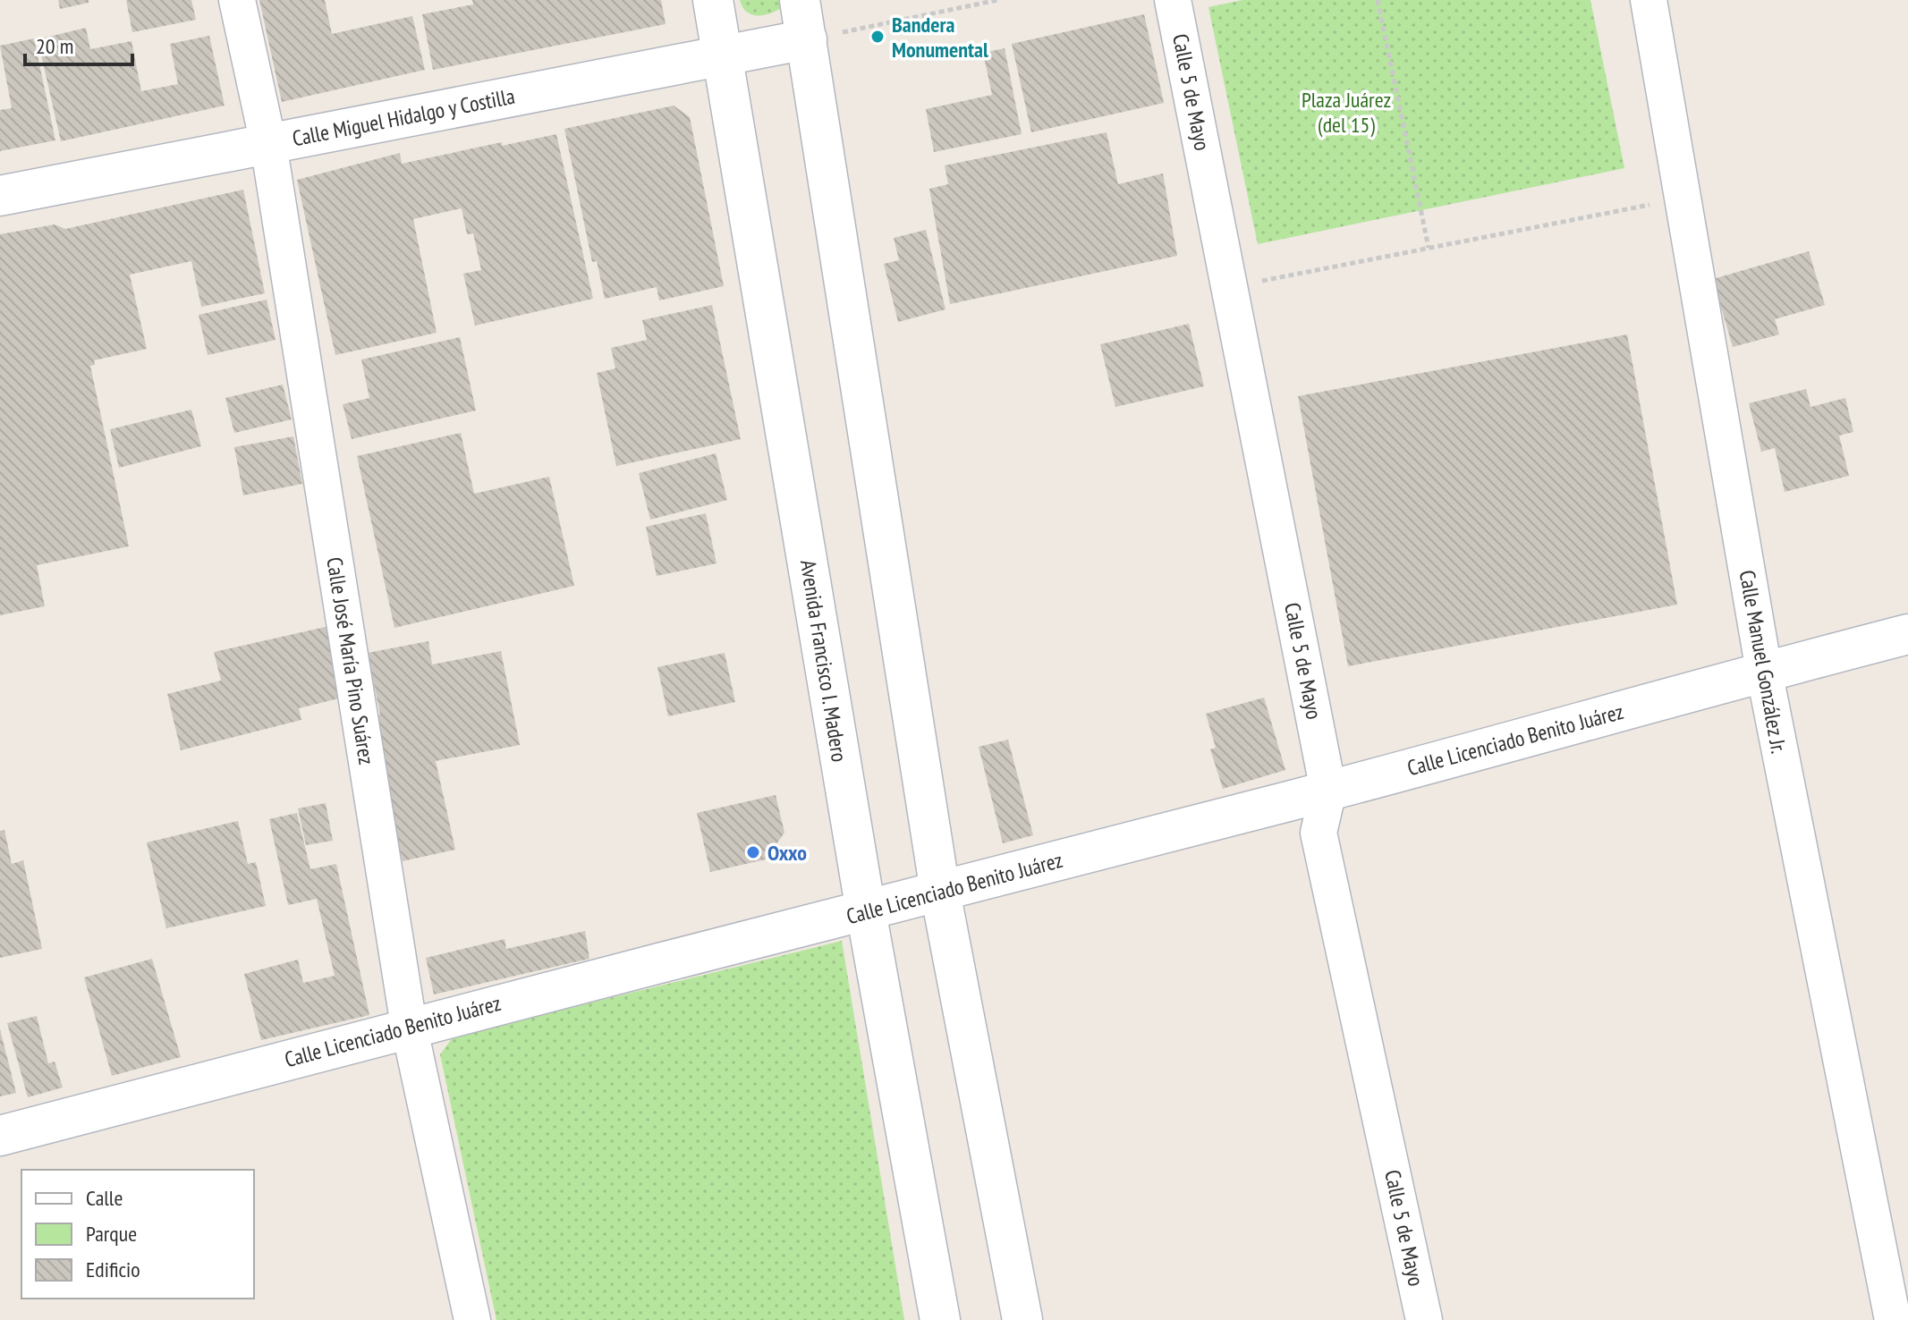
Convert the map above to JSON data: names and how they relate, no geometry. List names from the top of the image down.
{
  "streets": {
    "street": [
      "Calle 5 de Mayo",
      "Calle Miguel Hidalgo y Costilla",
      "Calle José María Pino Suárez",
      "Avenida Francisco I. Madero",
      "Calle Manuel González Jr.",
      "Calle Licenciado Benito Juárez"
    ]
  },
  "crossings": [
    ["Calle 5 de Mayo", "Calle Licenciado Benito Juárez"],
    ["Calle Miguel Hidalgo y Costilla", "Calle José María Pino Suárez"],
    ["Calle Miguel Hidalgo y Costilla", "Avenida Francisco I. Madero"],
    ["Calle José María Pino Suárez", "Calle Licenciado Benito Juárez"],
    ["Avenida Francisco I. Madero", "Calle Licenciado Benito Juárez"],
    ["Calle Manuel González Jr.", "Calle Licenciado Benito Juárez"]
  ],
  "parks": ["Plaza Juárez (del 15)"],
  "places": ["Bandera Monumental", "Oxxo"],
  "legend": ["Calle", "Parque", "Edificio"],
  "scale_bar": "20 m"
}
